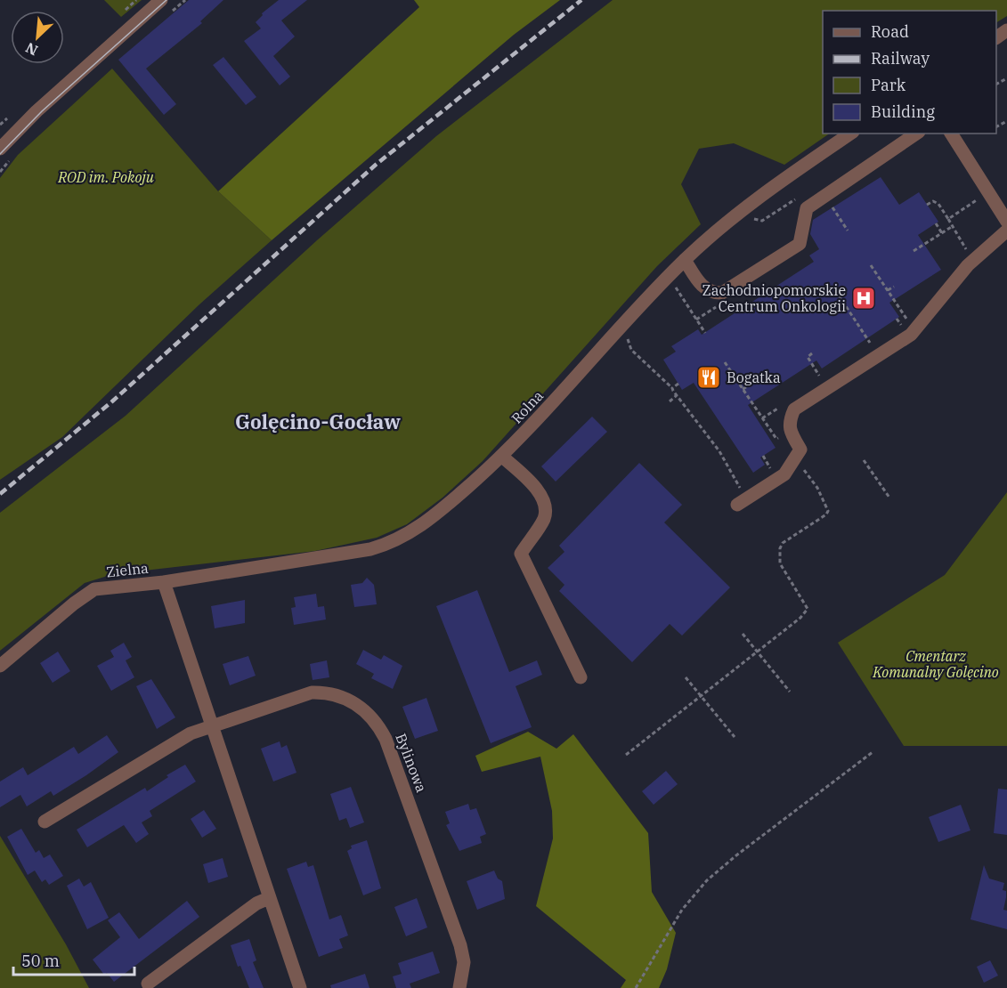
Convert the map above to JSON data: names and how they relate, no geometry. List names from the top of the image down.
{
  "streets": {
    "street": ["Rolna", "Zielna", "Bylinowa"]
  },
  "crossings": [
    ["Rolna", "Zielna"],
    ["Zielna", "Bylinowa"]
  ],
  "districts": ["Golęcino-Gocław"],
  "parks": ["ROD im. Pokoju", "Cmentarz Komunalny Golęcino"],
  "places": {
    "hospital": ["Zachodniopomorskie Centrum Onkologii"],
    "restaurant": ["Bogatka"]
  },
  "legend": [
    "Road",
    "Railway",
    "Park",
    "Building"
  ],
  "scale_bar": "50 m",
  "north": "bottom left"
}
